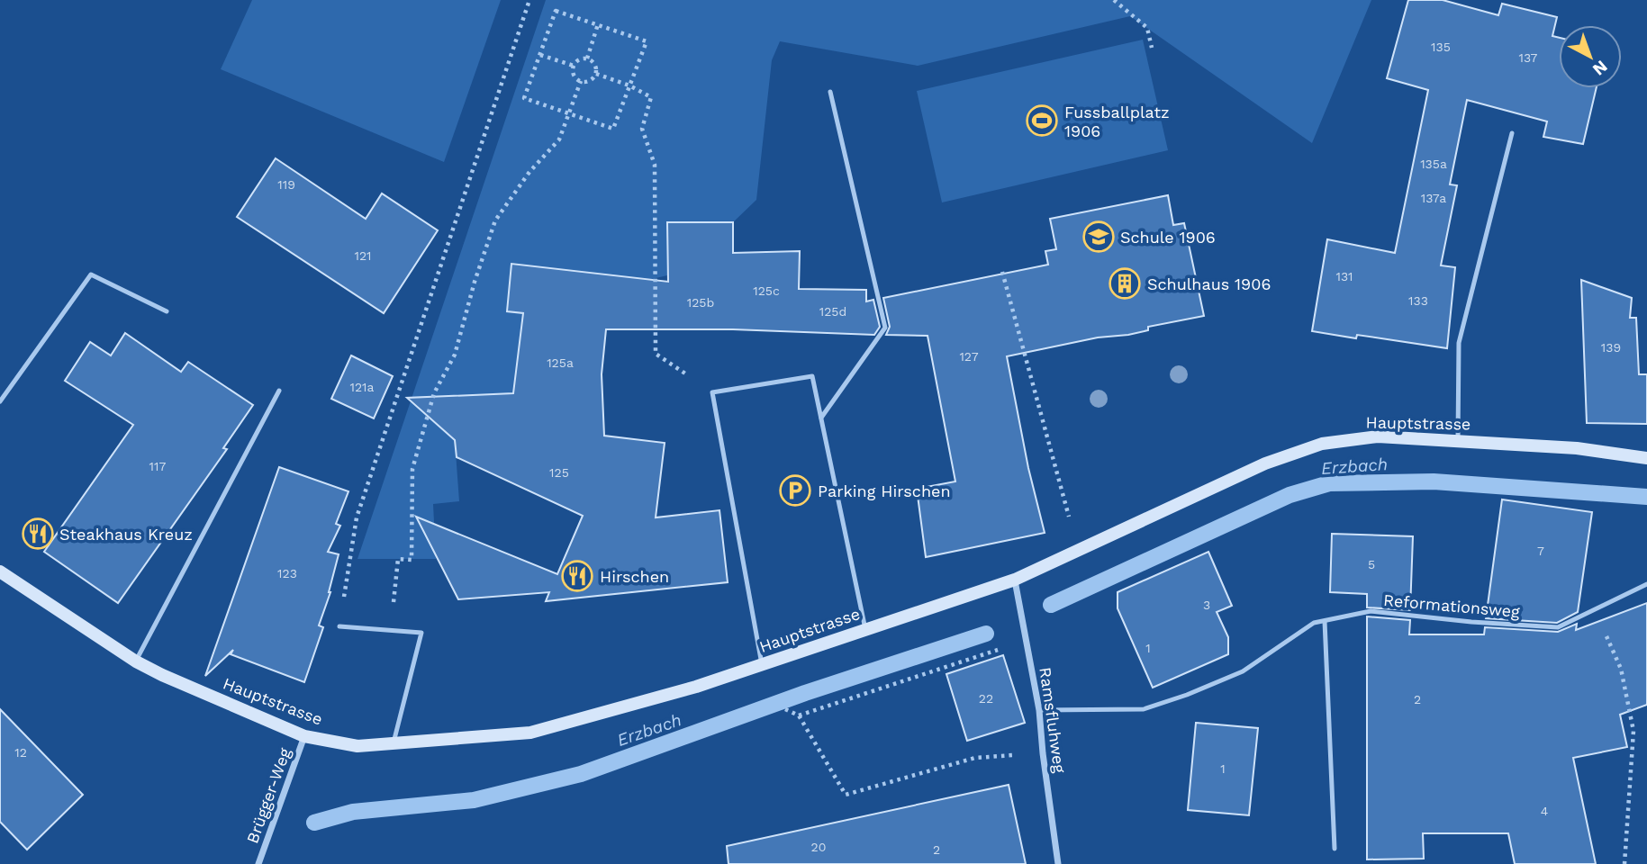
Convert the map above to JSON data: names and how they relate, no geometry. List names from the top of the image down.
{
  "streets": {
    "main road": ["Hauptstrasse"],
    "street": ["Ramsfluhweg", "Brügger-Weg"],
    "lane": ["Reformationsweg"]
  },
  "crossings": [
    ["Hauptstrasse", "Ramsfluhweg"],
    ["Hauptstrasse", "Brügger-Weg"],
    ["Reformationsweg", "Ramsfluhweg"]
  ],
  "water": ["Erzbach"],
  "places": {
    "sports": ["Fussballplatz 1906"],
    "school or university": ["Schule 1906"],
    "building": ["Schulhaus 1906"],
    "parking": ["Parking Hirschen"],
    "restaurant": ["Steakhaus Kreuz", "Hirschen"]
  },
  "house_numbers": [
    "135",
    "137",
    "135a",
    "119",
    "137a",
    "121",
    "131",
    "125c",
    "133",
    "125b",
    "125d",
    "139",
    "127",
    "125a",
    "121a",
    "117",
    "125",
    "7",
    "5",
    "123",
    "3",
    "1",
    "22",
    "2",
    "12",
    "1",
    "4",
    "20",
    "2"
  ],
  "north": "bottom right"
}
